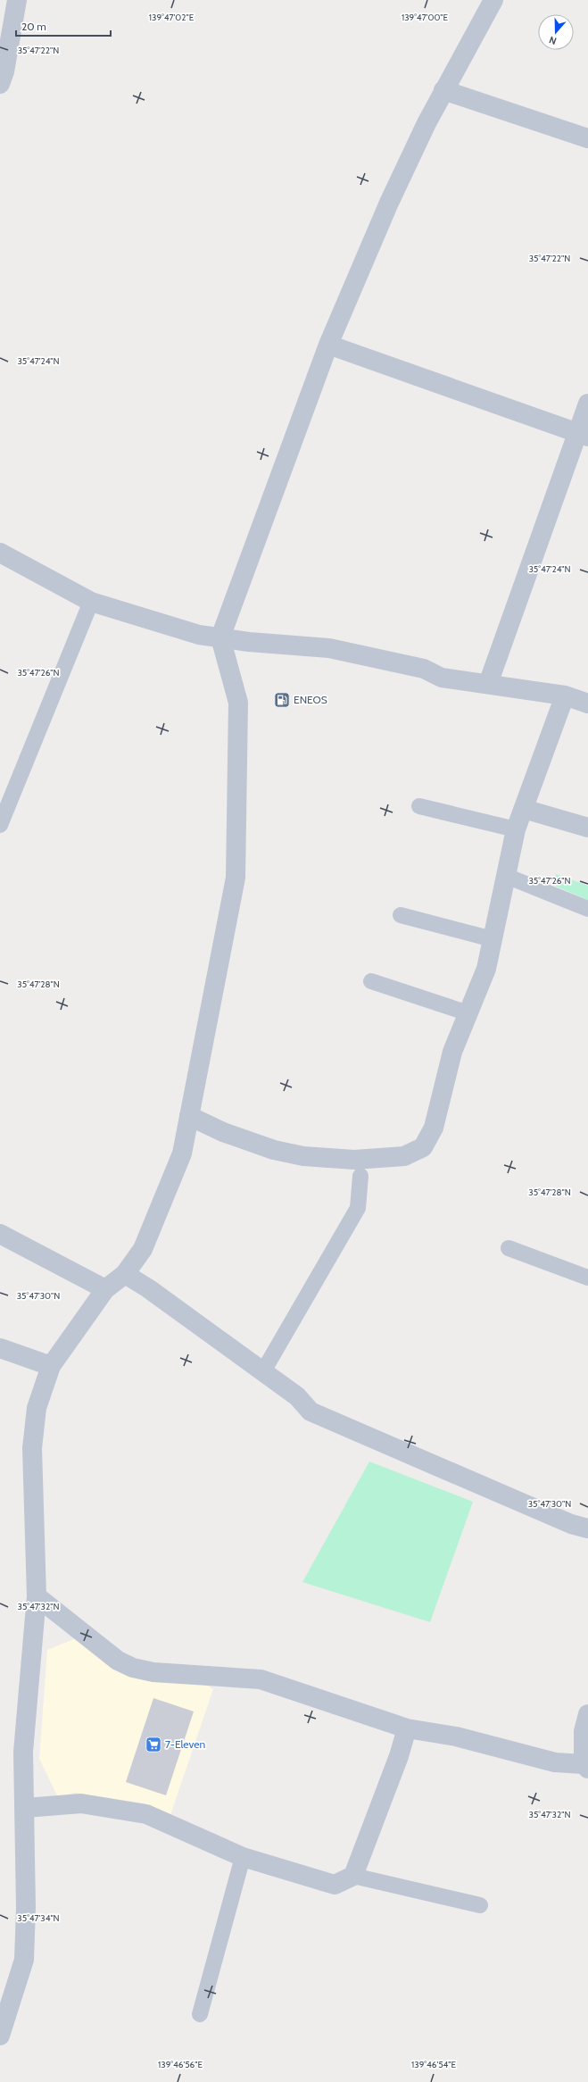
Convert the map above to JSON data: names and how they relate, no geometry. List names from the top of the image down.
{
  "places": {
    "fuel station": ["ENEOS"],
    "supermarket": ["7-Eleven"]
  },
  "scale_bar": "20 m",
  "north": "bottom",
  "coordinates": [
    "139°47'00\"E",
    "139°47'02\"E",
    "35°47'22\"N",
    "35°47'24\"N",
    "35°47'26\"N",
    "35°47'28\"N",
    "35°47'30\"N",
    "35°47'32\"N",
    "35°47'34\"N",
    "139°46'56\"E",
    "139°46'54\"E"
  ]
}
